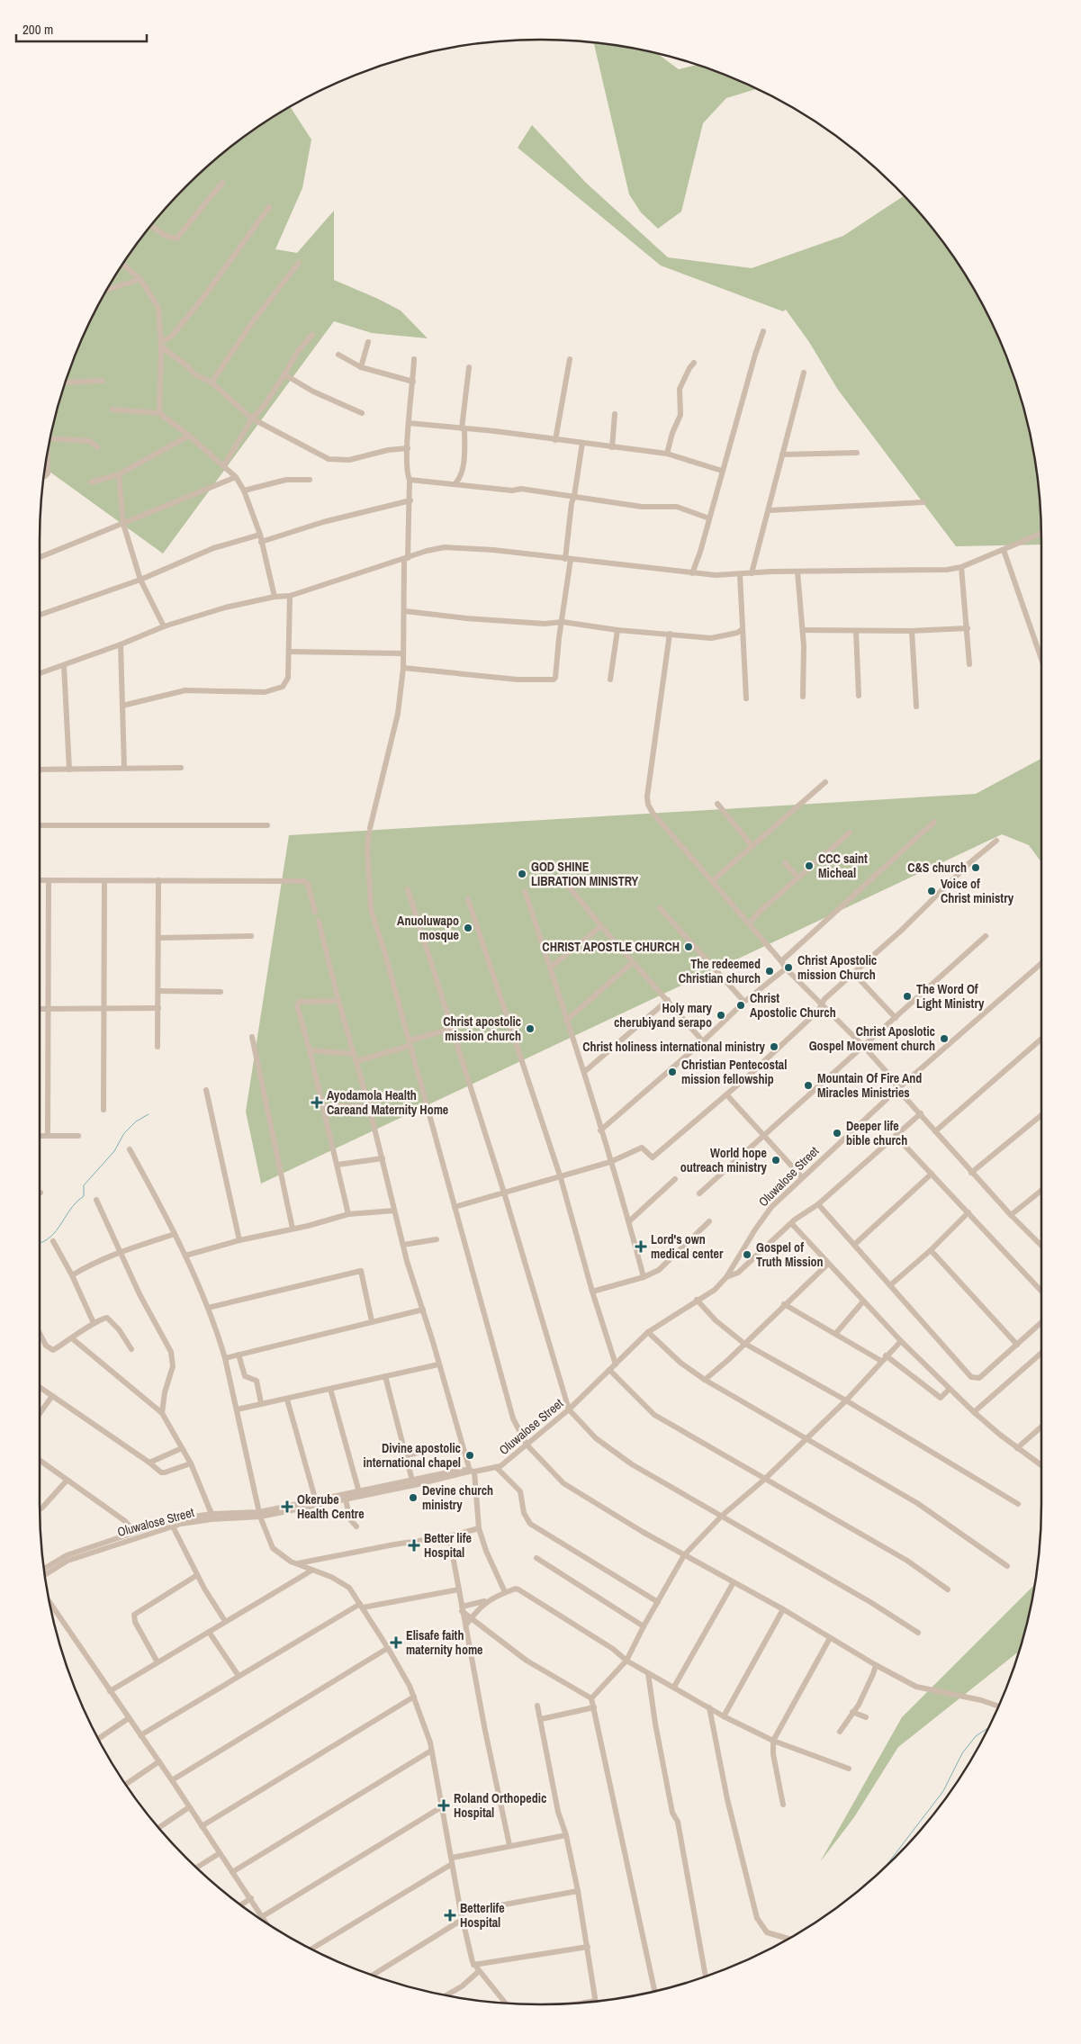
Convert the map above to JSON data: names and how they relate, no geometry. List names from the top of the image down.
{
  "streets": {
    "street": ["Oluwalose Street"]
  },
  "places": {
    "other": [
      "CCC saint Micheal",
      "C&S church",
      "GOD SHINE LIBRATION MINISTRY",
      "Voice of Christ ministry",
      "Anuoluwapo mosque",
      "CHRIST APOSTLE CHURCH",
      "Christ Apostolic mission Church",
      "The redeemed Christian church",
      "The Word Of Light Ministry",
      "Christ Apostolic Church",
      "Holy mary cherubiyand serapo",
      "Christ apostolic mission church",
      "Christ Aposlotic Gospel Movement church",
      "Christ holiness international ministry",
      "Christian Pentecostal mission fellowship",
      "Mountain Of Fire And Miracles Ministries",
      "Deeper life bible church",
      "World hope outreach ministry",
      "Gospel of Truth Mission",
      "Divine apostolic international chapel",
      "Devine church ministry"
    ],
    "health": [
      "Ayodamola Health Careand Maternity Home",
      "Lord's own medical center",
      "Okerube Health Centre",
      "Better life Hospital",
      "Elisafe faith maternity home",
      "Roland Orthopedic Hospital",
      "Betterlife Hospital"
    ]
  },
  "scale_bar": "200 m"
}
